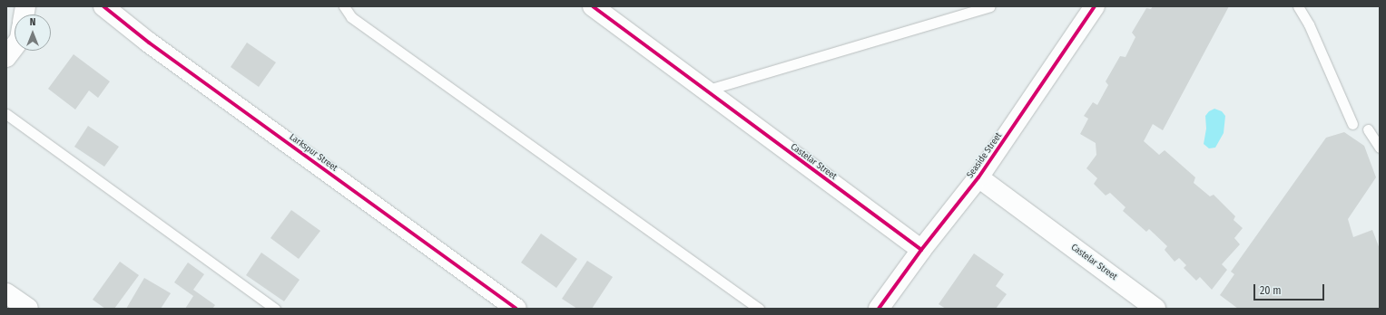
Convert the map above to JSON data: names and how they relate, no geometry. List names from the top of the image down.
{
  "streets": {
    "street": ["Larkspur Street", "Seaside Street", "Castelar Street"]
  },
  "crossings": [
    ["Seaside Street", "Castelar Street"]
  ],
  "scale_bar": "20 m",
  "north": "top"
}
